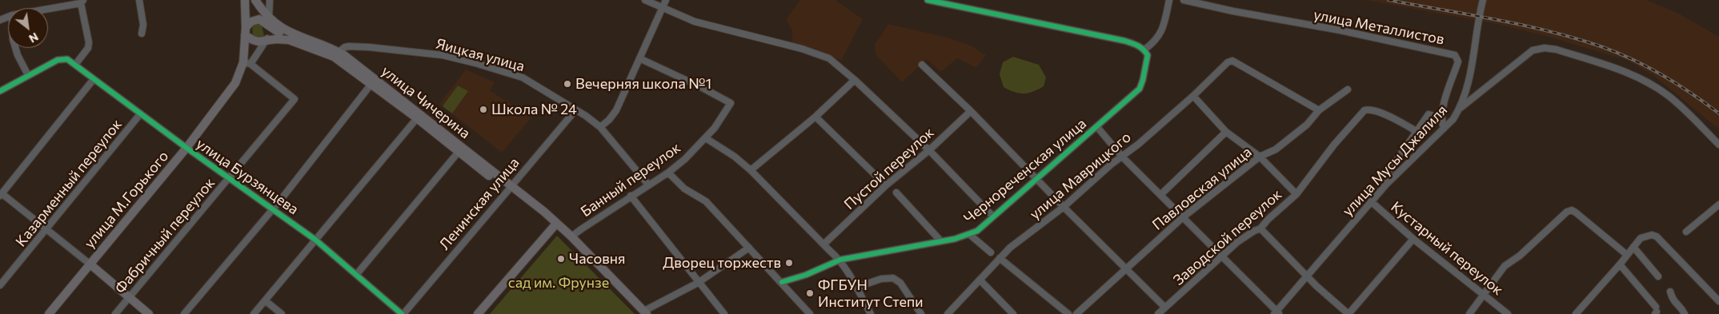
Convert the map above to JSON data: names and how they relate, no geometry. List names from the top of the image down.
{
  "streets": {
    "main road": ["улица Чичерина", "улица М.Горького"],
    "street": [
      "улица Металлистов",
      "Яицкая улица",
      "улица Мусы Джалиля",
      "Пустой переулок",
      "Чернореченская улица",
      "улица Маврицкого",
      "улица Бурзянцева",
      "Банный переулок",
      "Казарменный переулок",
      "Павловская улица",
      "Ленинская улица",
      "Фабричный переулок",
      "Заводской переулок",
      "Кустарный переулок"
    ]
  },
  "crossings": [
    ["Яицкая улица", "улица Чичерина"],
    ["Яицкая улица", "Банный переулок"],
    ["Яицкая улица", "Ленинская улица"],
    ["улица Чичерина", "Банный переулок"],
    ["улица Чичерина", "Ленинская улица"],
    ["улица Мусы Джалиля", "Кустарный переулок"],
    ["улица Маврицкого", "Павловская улица"],
    ["улица Бурзянцева", "Казарменный переулок"],
    ["улица Бурзянцева", "улица М.Горького"],
    ["улица Бурзянцева", "Ленинская улица"],
    ["улица Бурзянцева", "Фабричный переулок"],
    ["улица М.Горького", "Фабричный переулок"]
  ],
  "parks": ["сад им. Фрунзе"],
  "places": [
    "Вечерняя школа №1",
    "Школа № 24",
    "Часовня",
    "Дворец торжеств",
    "ФГБУН Институт Степи"
  ],
  "north": "bottom right"
}
